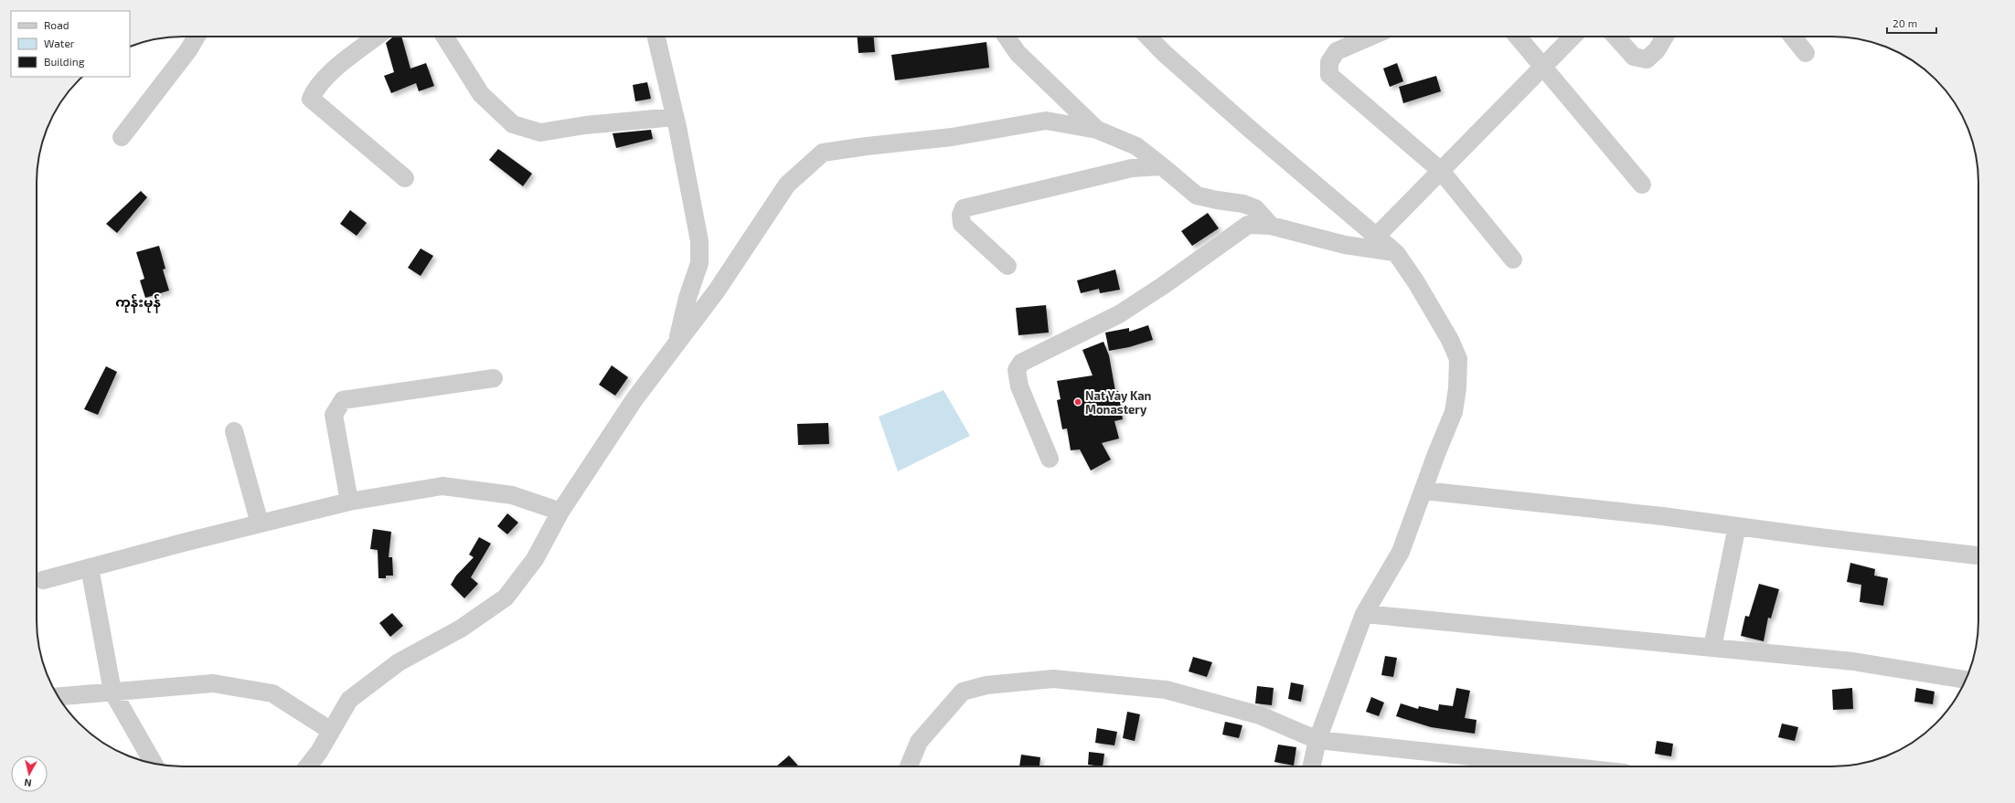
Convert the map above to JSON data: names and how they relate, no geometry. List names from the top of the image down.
{
  "districts": ["ကုန်းမုန်"],
  "places": ["Nat Yay Kan Monastery"],
  "legend": ["Road", "Water", "Building"],
  "scale_bar": "20 m",
  "north": "bottom"
}
